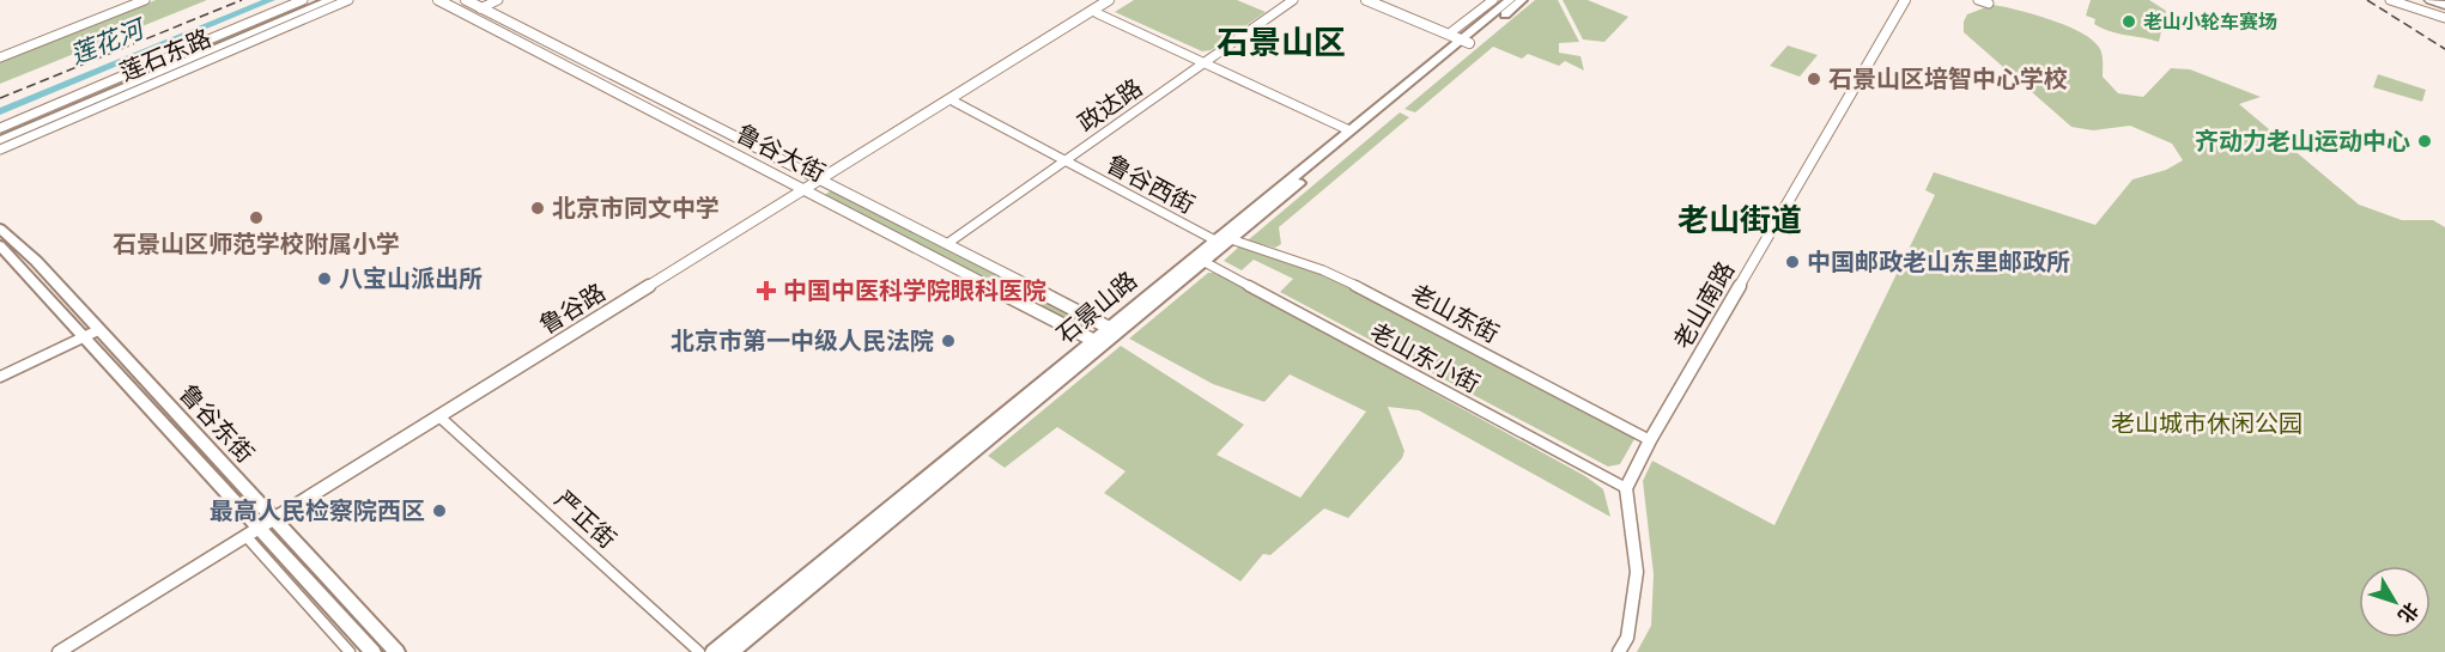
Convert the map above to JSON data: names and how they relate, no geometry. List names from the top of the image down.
{
  "streets": {
    "main road": [
      "莲石东路",
      "鲁谷大街",
      "老山南路",
      "石景山路",
      "鲁谷路",
      "鲁谷东街"
    ],
    "street": [
      "政达路",
      "鲁谷西街",
      "老山东街",
      "老山东小街",
      "严正街"
    ]
  },
  "crossings": [
    ["政达路", "鲁谷大街"],
    ["政达路", "鲁谷西街"],
    ["鲁谷大街", "石景山路"],
    ["鲁谷大街", "鲁谷路"],
    ["鲁谷西街", "石景山路"],
    ["鲁谷西街", "鲁谷路"],
    ["老山南路", "老山东街"],
    ["老山南路", "老山东小街"],
    ["石景山路", "老山东街"],
    ["石景山路", "老山东小街"],
    ["鲁谷路", "鲁谷东街"],
    ["鲁谷路", "严正街"]
  ],
  "districts": ["石景山区", "老山街道"],
  "water": ["莲花河"],
  "parks": ["老山城市休闲公园"],
  "places": {
    "other": [
      "老山小轮车赛场",
      "石景山区培智中心学校",
      "齐动力老山运动中心",
      "北京市同文中学",
      "石景山区师范学校附属小学",
      "中国邮政老山东里邮政所",
      "八宝山派出所",
      "北京市第一中级人民法院",
      "最高人民检察院西区"
    ],
    "health": ["中国中医科学院眼科医院"]
  },
  "north": "bottom right"
}
